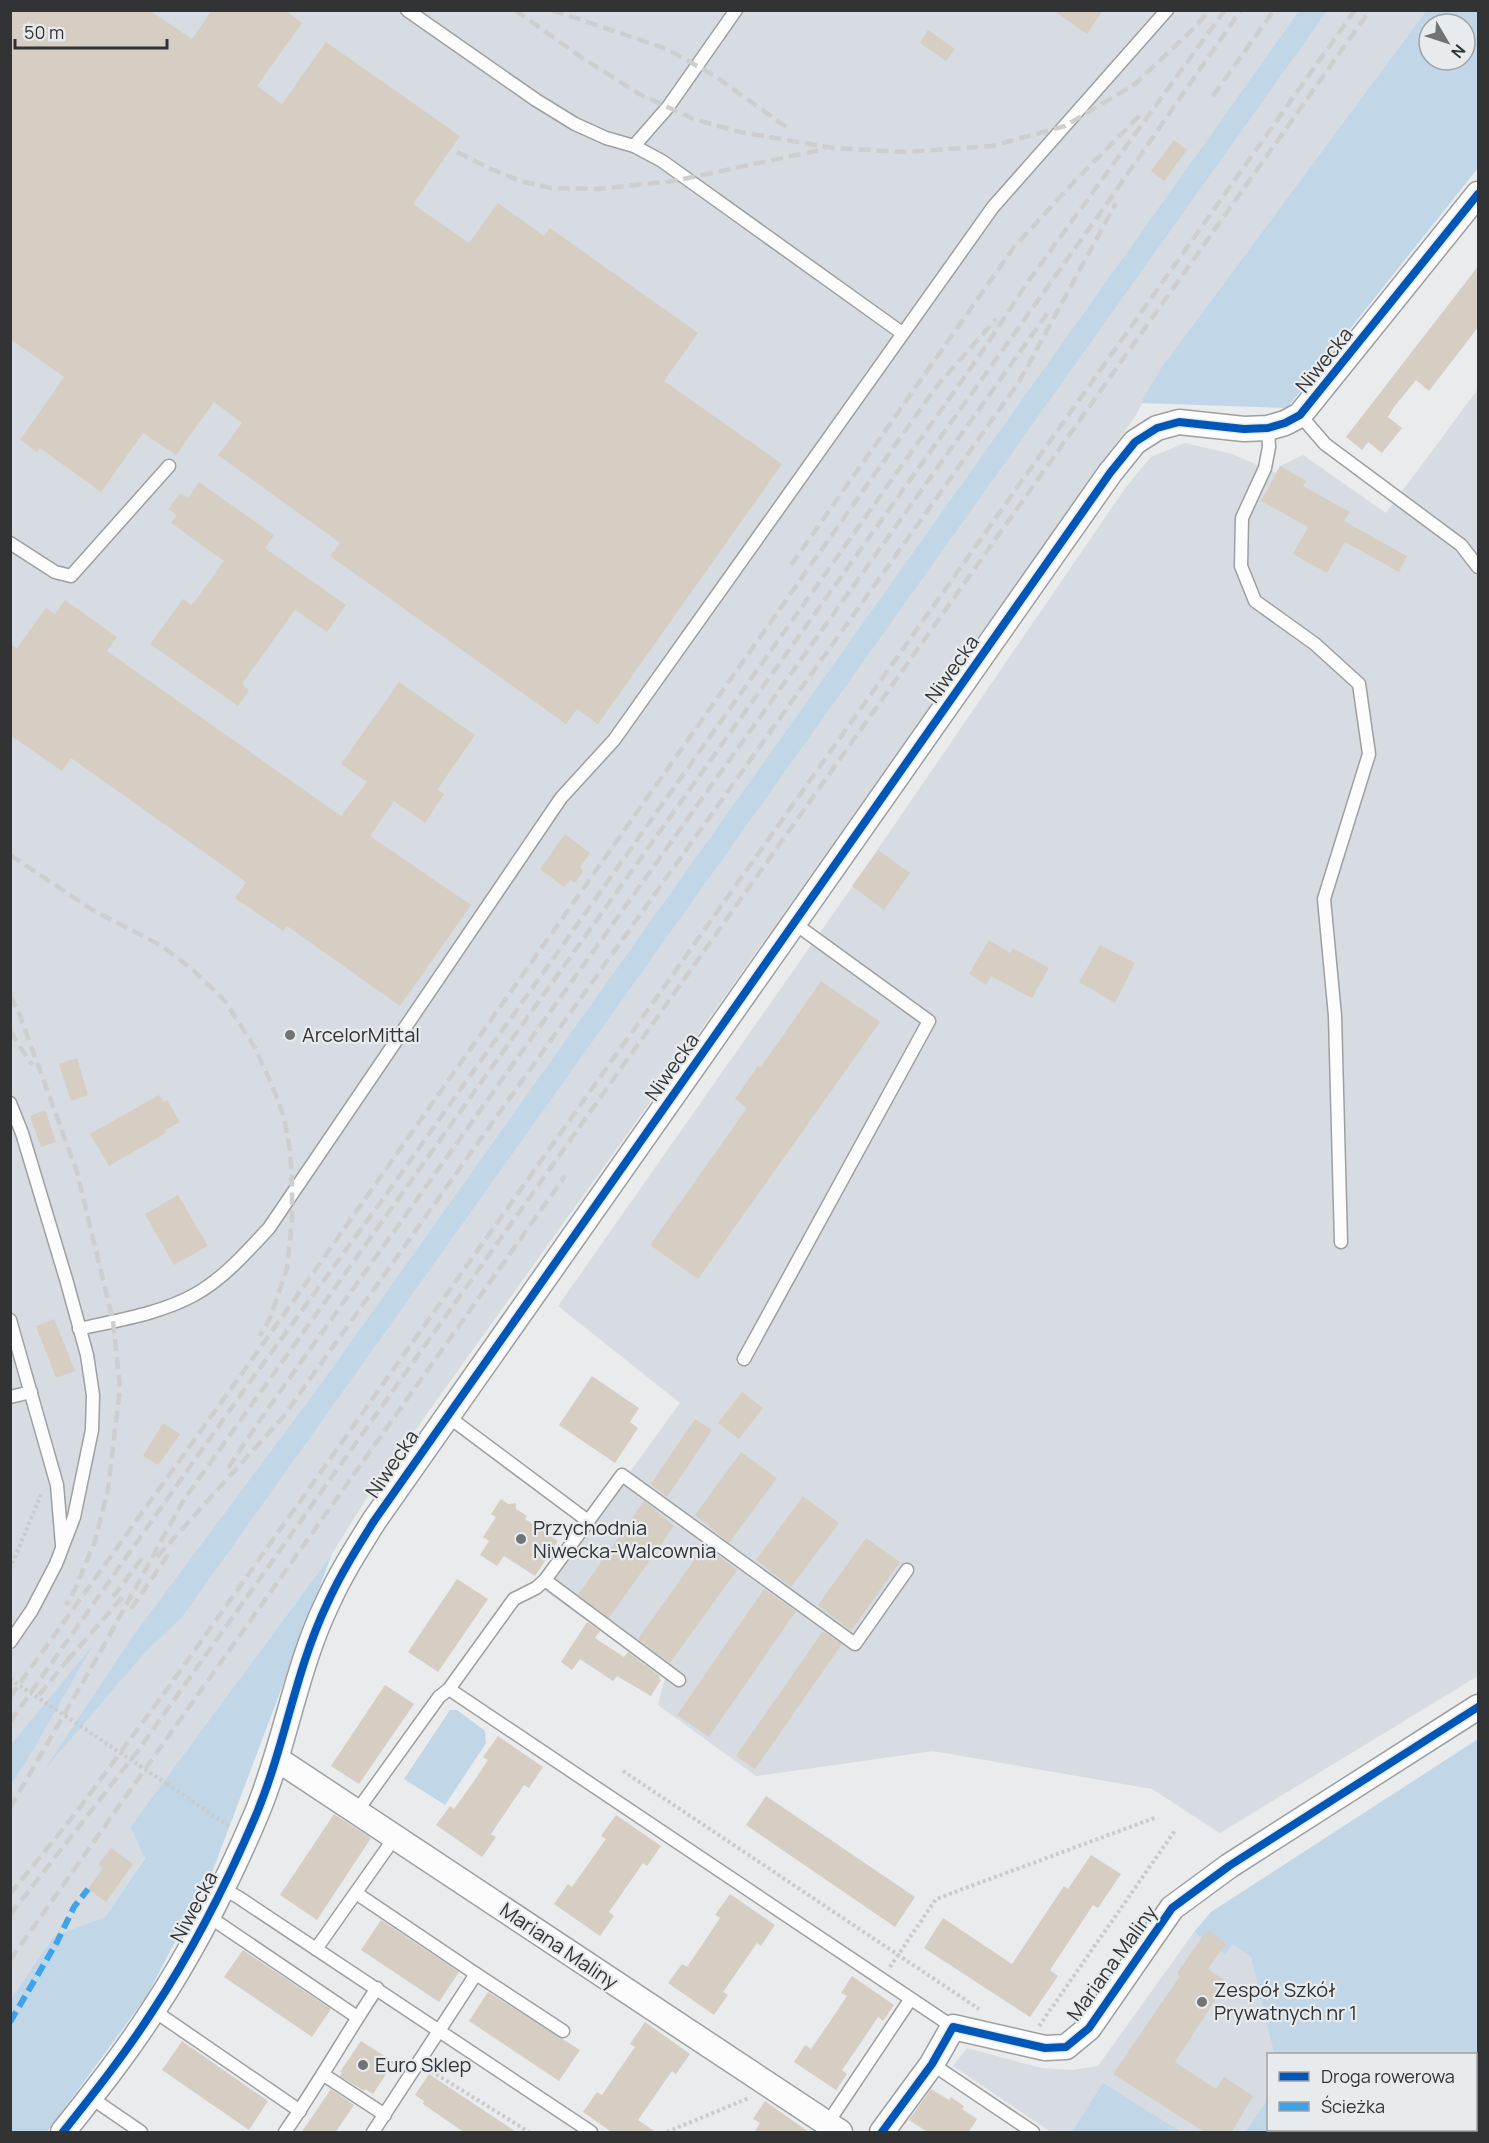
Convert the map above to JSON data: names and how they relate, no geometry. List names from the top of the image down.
{
  "streets": {
    "street": ["Niwecka", "Mariana Maliny"]
  },
  "crossings": [
    ["Niwecka", "Mariana Maliny"]
  ],
  "places": [
    "ArcelorMittal",
    "Przychodnia Niwecka-Walcownia",
    "Zespół Szkół Prywatnych nr 1",
    "Euro Sklep"
  ],
  "legend": ["Droga rowerowa", "Ścieżka"],
  "scale_bar": "50 m",
  "north": "bottom right"
}
